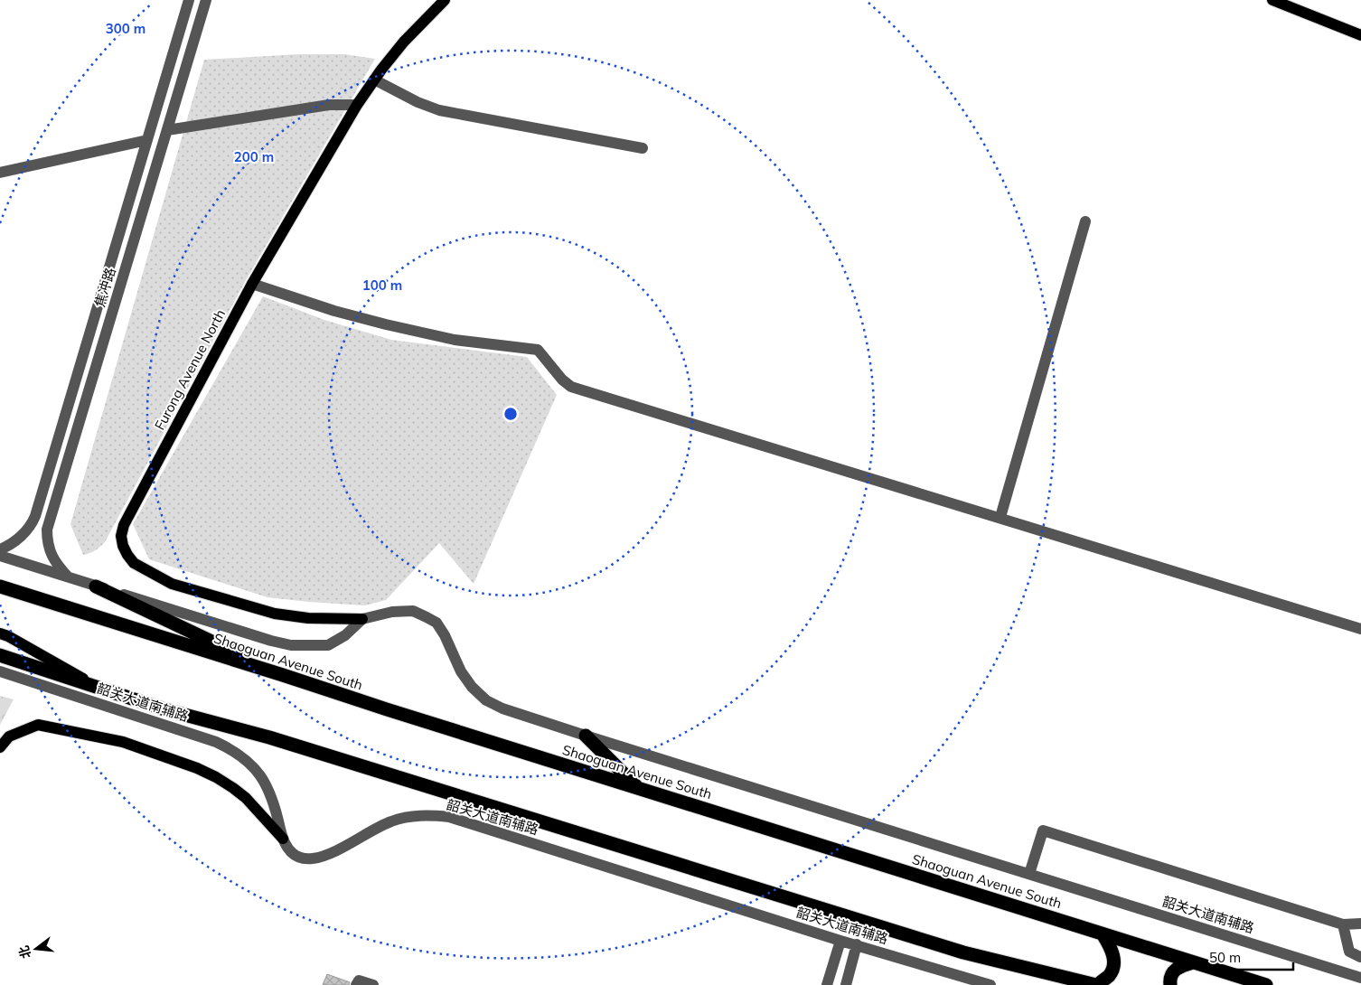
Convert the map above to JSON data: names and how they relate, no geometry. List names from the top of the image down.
{
  "streets": {
    "highway": ["Shaoguan Avenue South"],
    "main road": ["Furong Avenue North"],
    "street": ["焦冲路", "韶关大道南辅路"]
  },
  "crossings": [
    ["Furong Avenue North", "韶关大道南辅路"]
  ],
  "scale_bar": "50 m",
  "north": "left",
  "rings": ["300 m", "200 m", "100 m"]
}
